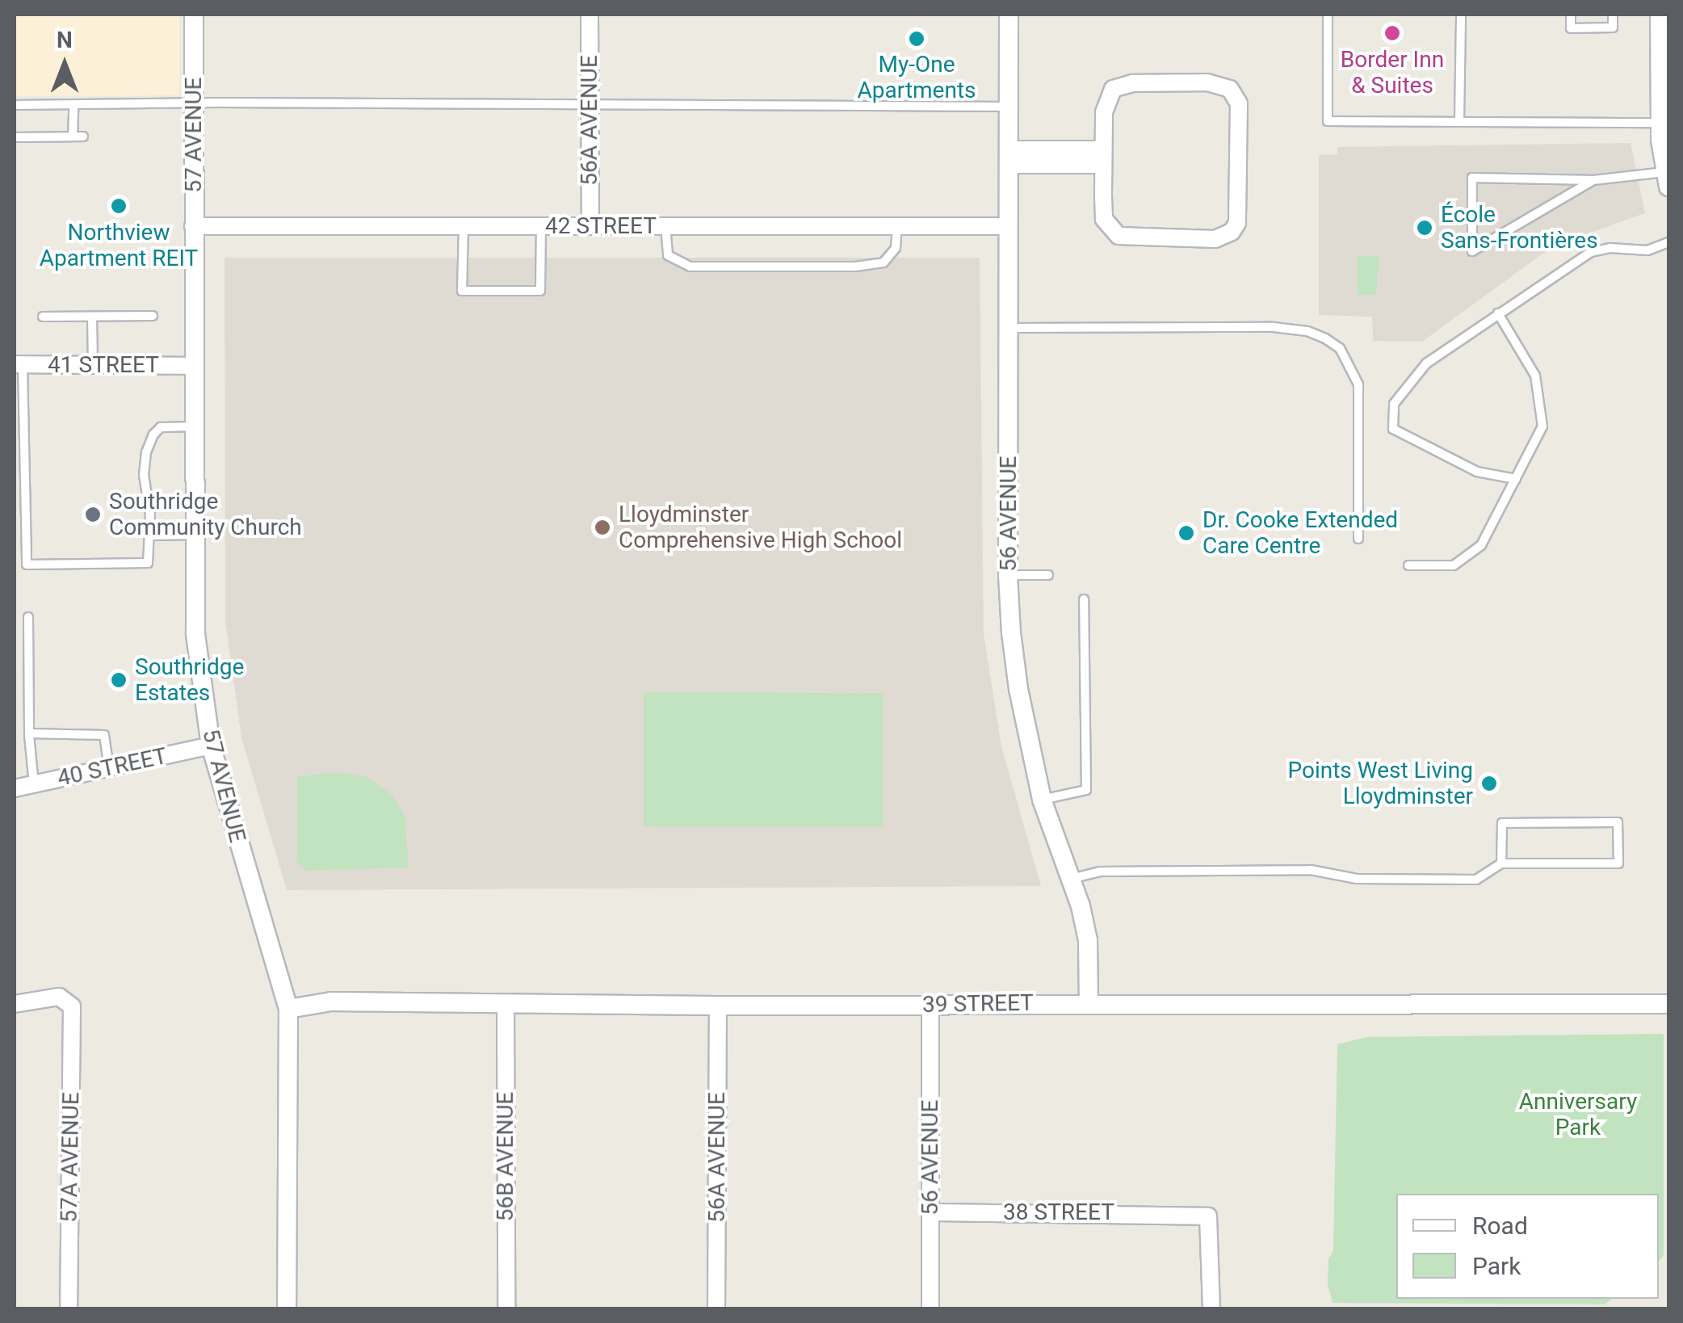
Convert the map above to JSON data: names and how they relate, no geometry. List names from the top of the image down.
{
  "streets": {
    "street": [
      "56A AVENUE",
      "57 AVENUE",
      "42 STREET",
      "41 STREET",
      "56 AVENUE",
      "40 STREET",
      "39 STREET",
      "56B AVENUE",
      "57A AVENUE",
      "38 STREET"
    ]
  },
  "crossings": [
    ["56A AVENUE", "42 STREET"],
    ["56A AVENUE", "39 STREET"],
    ["57 AVENUE", "42 STREET"],
    ["57 AVENUE", "41 STREET"],
    ["57 AVENUE", "40 STREET"],
    ["57 AVENUE", "39 STREET"],
    ["42 STREET", "56 AVENUE"],
    ["56 AVENUE", "39 STREET"],
    ["56 AVENUE", "38 STREET"],
    ["39 STREET", "56B AVENUE"]
  ],
  "parks": ["Anniversary Park"],
  "places": [
    "Border Inn & Suites",
    "My-One Apartments",
    "Northview Apartment REIT",
    "École Sans-Frontières",
    "Southridge Community Church",
    "Lloydminster Comprehensive High School",
    "Dr. Cooke Extended Care Centre",
    "Southridge Estates",
    "Points West Living Lloydminster"
  ],
  "legend": ["Road", "Park"],
  "north": "top"
}
